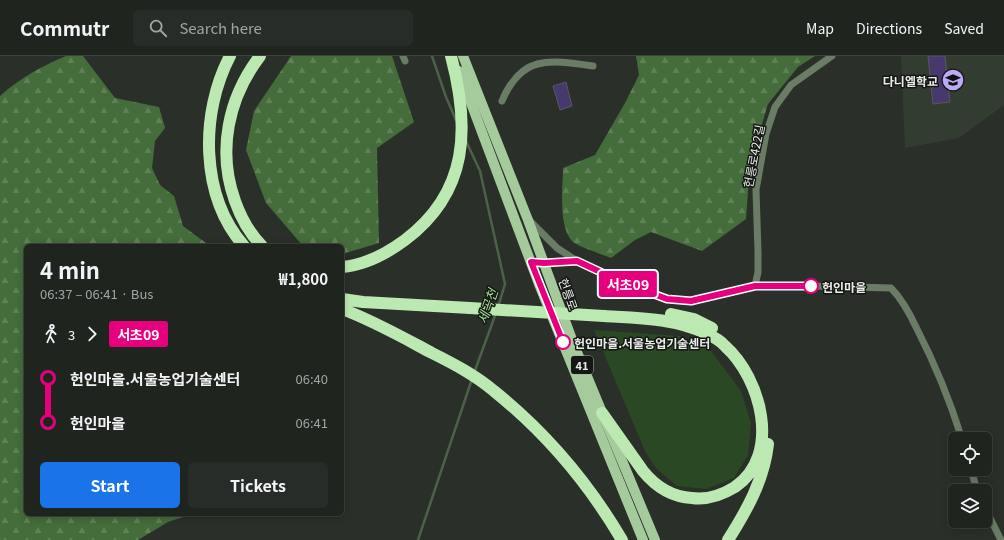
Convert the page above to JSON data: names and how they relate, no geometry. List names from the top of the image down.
{
  "streets": {
    "main road": ["헌릉로", "41"],
    "street": ["헌릉로422길"]
  },
  "water": ["세곡천"],
  "places": {
    "school or university": ["다니엘학교"],
    "other": ["헌인마을", "헌인마을.서울농업기술센터"]
  },
  "lines": ["bus line 서초09"],
  "page": {
    "header": "Commutr",
    "search": "Search here",
    "nav": ["Map", "Directions", "Saved"],
    "on_map": "서초09",
    "heading": ["4 min", "06:37 – 06:41 · Bus", "₩1,800"],
    "legs": ["3", "서초09"],
    "list": [
      {
        "name": "헌인마을.서울농업기술센터",
        "value": "06:40"
      },
      {
        "name": "헌인마을",
        "value": "06:41"
      }
    ],
    "buttons": ["Start", "Tickets"]
  }
}
